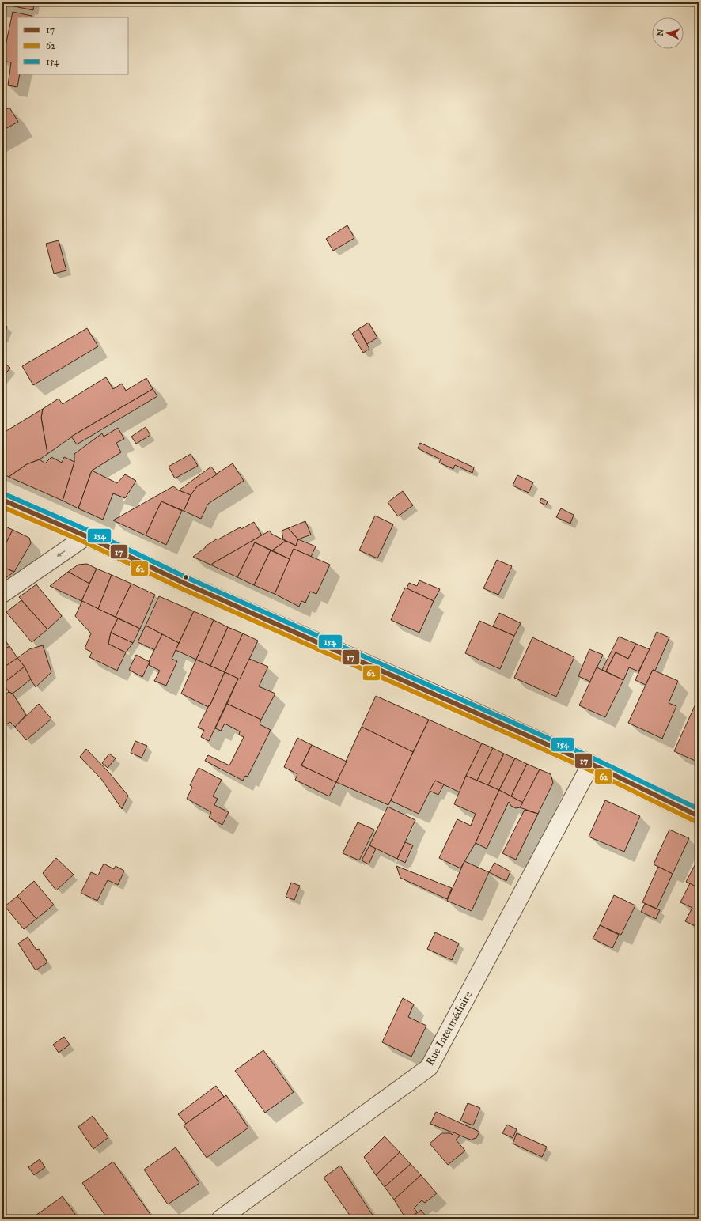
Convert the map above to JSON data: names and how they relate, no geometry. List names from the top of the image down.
{
  "streets": {
    "street": ["Rue Intermédiaire"]
  },
  "lines": ["transit line 154", "transit line 17", "transit line 62"],
  "legend": ["17", "62", "154"],
  "north": "left"
}
